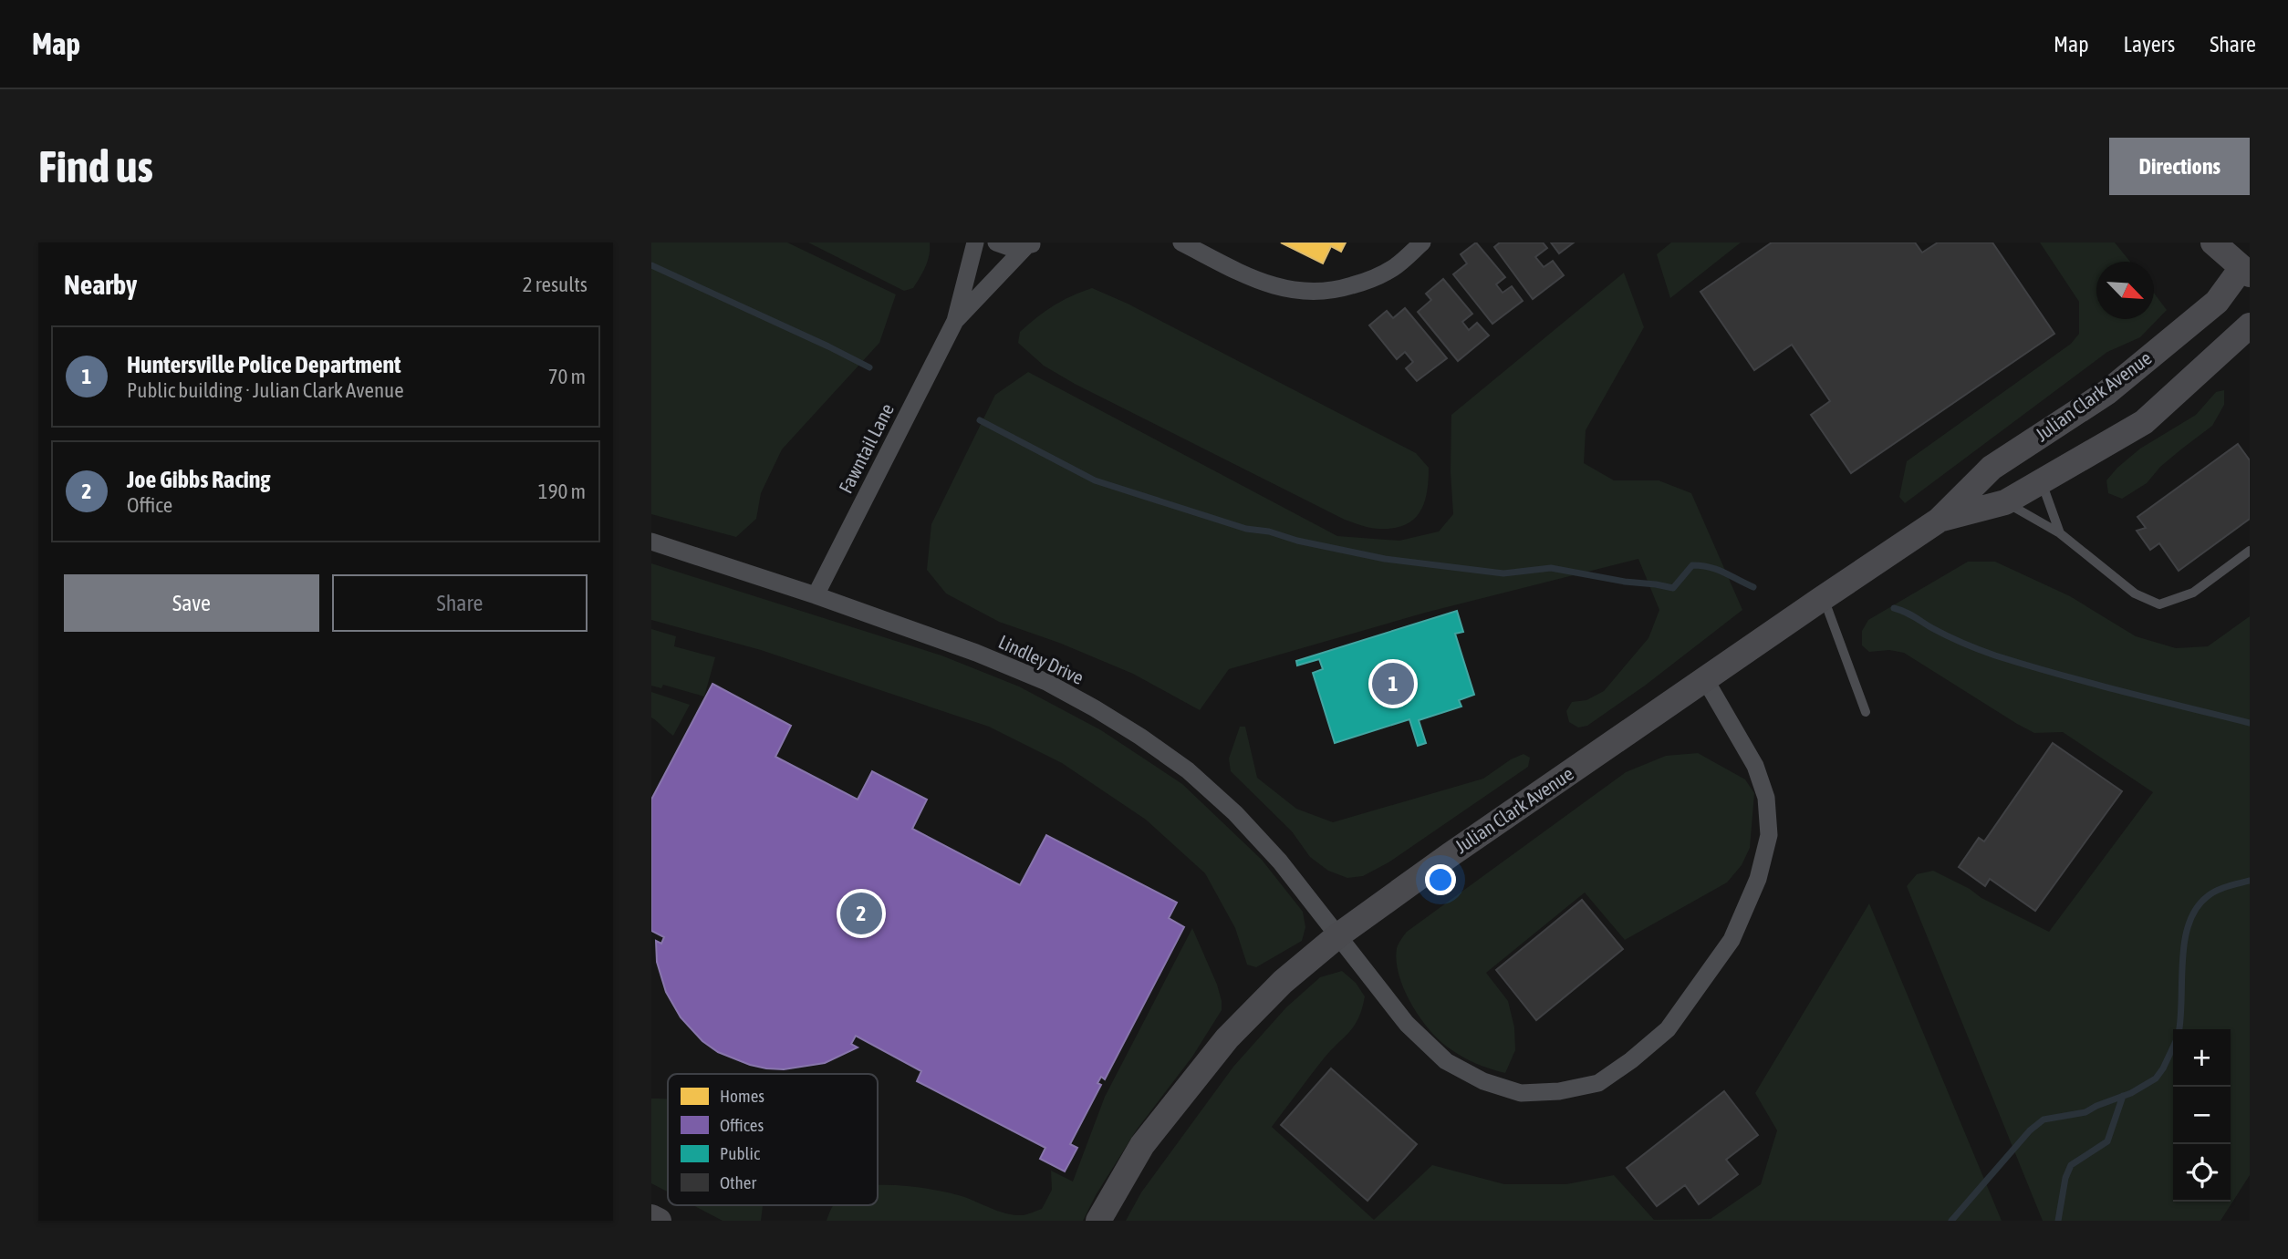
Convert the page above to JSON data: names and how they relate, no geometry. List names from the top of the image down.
{
  "streets": {
    "street": ["Julian Clark Avenue", "Fawntail Lane", "Lindley Drive"]
  },
  "crossings": [
    ["Julian Clark Avenue", "Lindley Drive"],
    ["Fawntail Lane", "Lindley Drive"]
  ],
  "legend": [
    "Homes",
    "Offices",
    "Public",
    "Other"
  ],
  "north": "bottom right",
  "page": {
    "header": "Map",
    "nav": ["Map", "Layers", "Share"],
    "buttons": [
      "Directions",
      ["Save", "Share"]
    ],
    "title": "Find us",
    "heading": ["Nearby", "2 results"],
    "list": [
      {
        "mark": "1",
        "name": "Huntersville Police Department",
        "note": "Public building · Julian Clark Avenue",
        "value": "70 m"
      },
      {
        "mark": "2",
        "name": "Joe Gibbs Racing",
        "note": "Office",
        "value": "190 m"
      }
    ],
    "pins": ["1", "2"],
    "map_buttons": ["+", "−"]
  }
}
